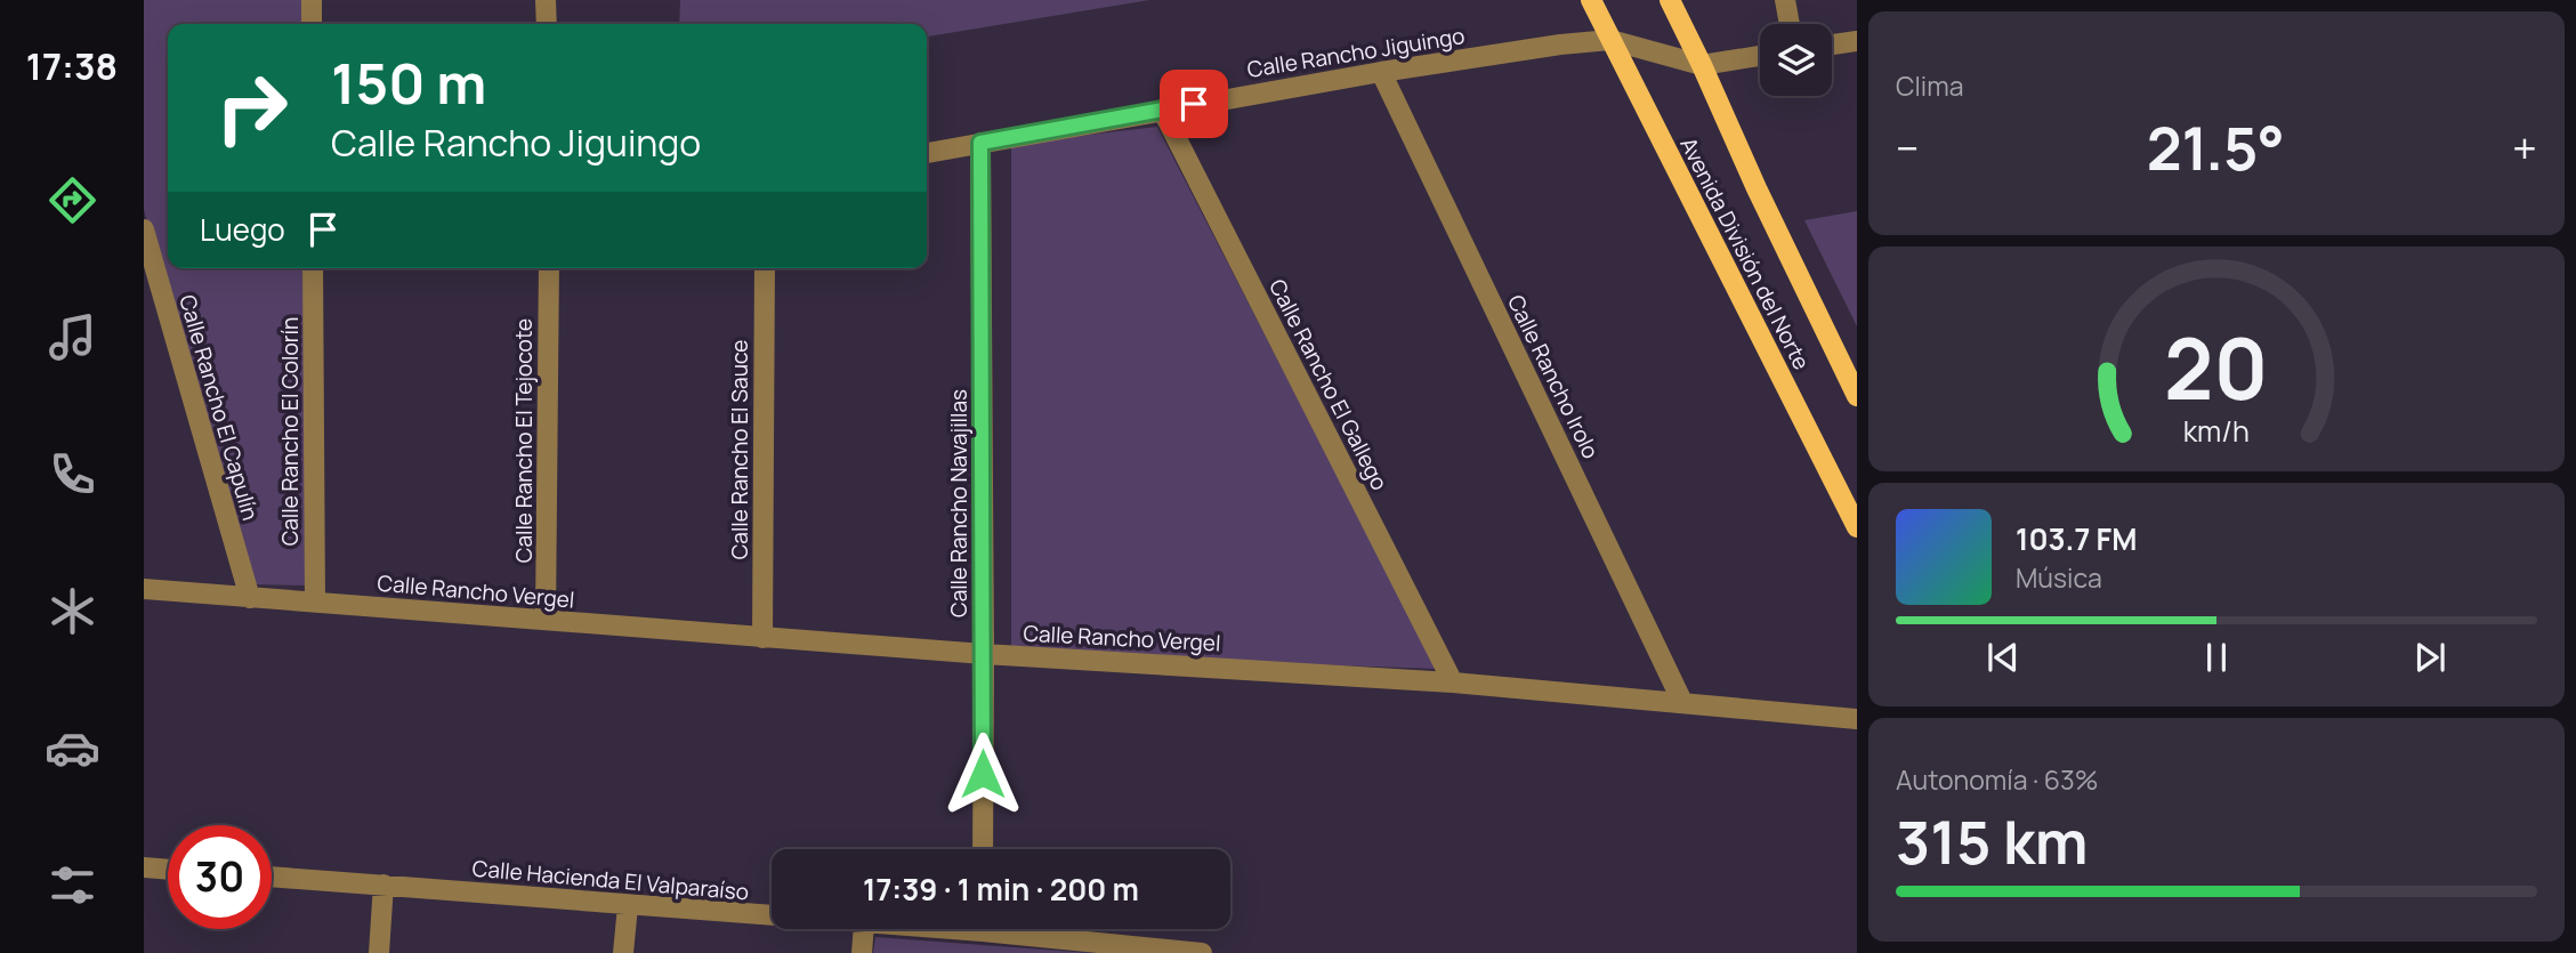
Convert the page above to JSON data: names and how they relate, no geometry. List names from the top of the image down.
{
  "streets": {
    "main road": ["Avenida División del Norte"],
    "street": [
      "Calle Rancho Jiguingo",
      "Calle Rancho Irolo",
      "Calle Rancho El Gallego",
      "Calle Rancho El Capulín",
      "Calle Rancho El Colorín",
      "Calle Rancho El Tejocote",
      "Calle Rancho El Sauce",
      "Calle Rancho Navajillas",
      "Calle Rancho Vergel",
      "Calle Hacienda El Valparaíso"
    ]
  },
  "crossings": [
    ["Calle Rancho Jiguingo", "Avenida División del Norte"],
    ["Calle Rancho Jiguingo", "Calle Rancho Irolo"],
    ["Calle Rancho Jiguingo", "Calle Rancho El Gallego"],
    ["Calle Rancho Jiguingo", "Calle Rancho Navajillas"],
    ["Calle Rancho Irolo", "Calle Rancho Vergel"],
    ["Calle Rancho El Gallego", "Calle Rancho Vergel"],
    ["Calle Rancho El Capulín", "Calle Rancho Vergel"],
    ["Calle Rancho El Colorín", "Calle Rancho Vergel"],
    ["Calle Rancho El Tejocote", "Calle Rancho Vergel"],
    ["Calle Rancho El Sauce", "Calle Rancho Vergel"],
    ["Calle Rancho Navajillas", "Calle Rancho Vergel"]
  ],
  "page": {
    "tabs": "17:38",
    "tile": [
      "Clima",
      ["Autonomía · 63%", "315 km"]
    ],
    "turn": ["150 m", "Calle Rancho Jiguingo"],
    "heat": ["−", "21.5°", "+"],
    "then": "Luego",
    "song": ["103.7 FM", "Música"],
    "limit": "30",
    "trip": "17:39 · 1 min · 200 m",
    "gauge": ["20", "km/h"]
  }
}
